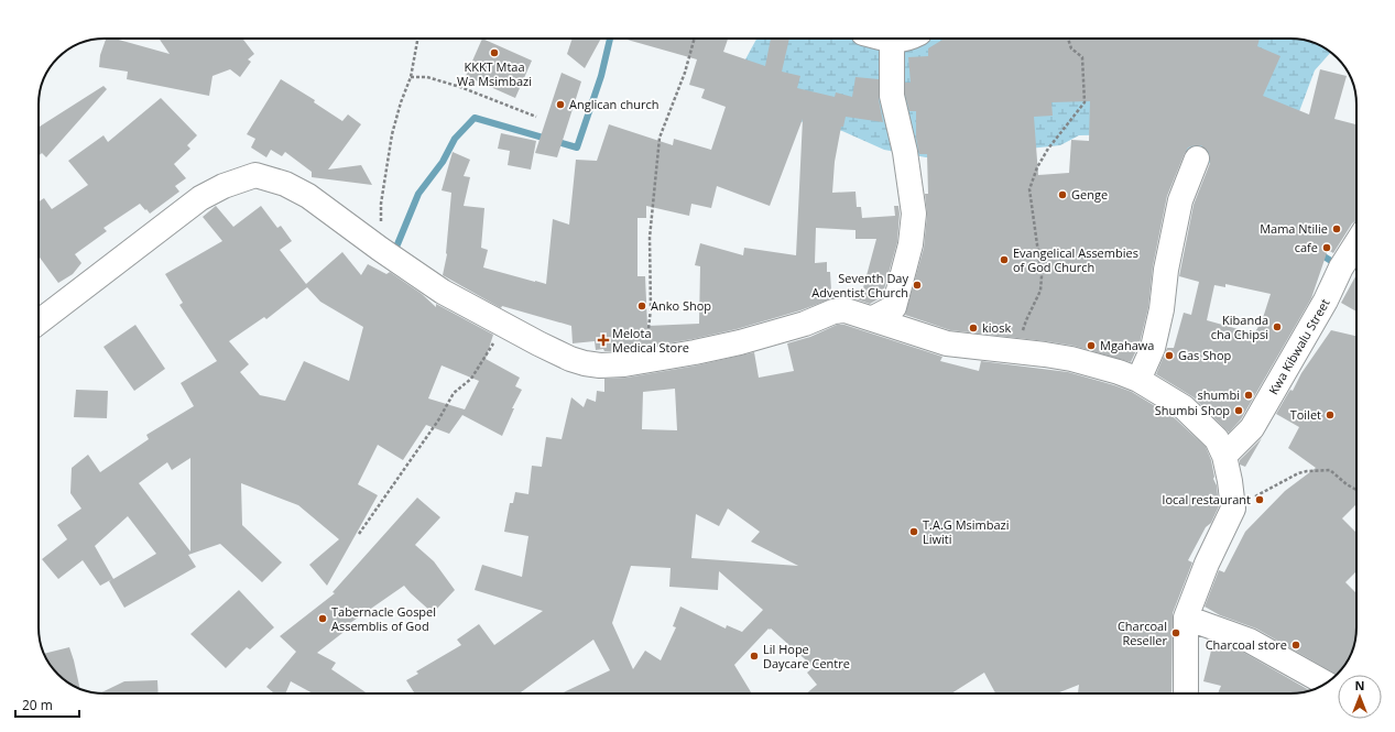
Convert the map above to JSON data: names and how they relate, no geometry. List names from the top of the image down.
{
  "streets": {
    "street": ["Kwa Kibwalu Street"]
  },
  "places": {
    "other": [
      "KKKT Mtaa Wa Msimbazi",
      "Anglican church",
      "Genge",
      "Mama Ntilie",
      "cafe",
      "Evangelical Assembies of God Church",
      "Seventh Day Adventist Church",
      "Anko Shop",
      "Kibanda cha Chipsi",
      "kiosk",
      "Mgahawa",
      "Gas Shop",
      "shumbi",
      "Shumbi Shop",
      "Toilet",
      "local restaurant",
      "T.A.G Msimbazi Liwiti",
      "Tabernacle Gospel Assemblis of God",
      "Charcoal Reseller",
      "Charcoal store",
      "Lil Hope Daycare Centre"
    ],
    "health": ["Melota Medical Store"]
  },
  "scale_bar": "20 m",
  "north": "top"
}
